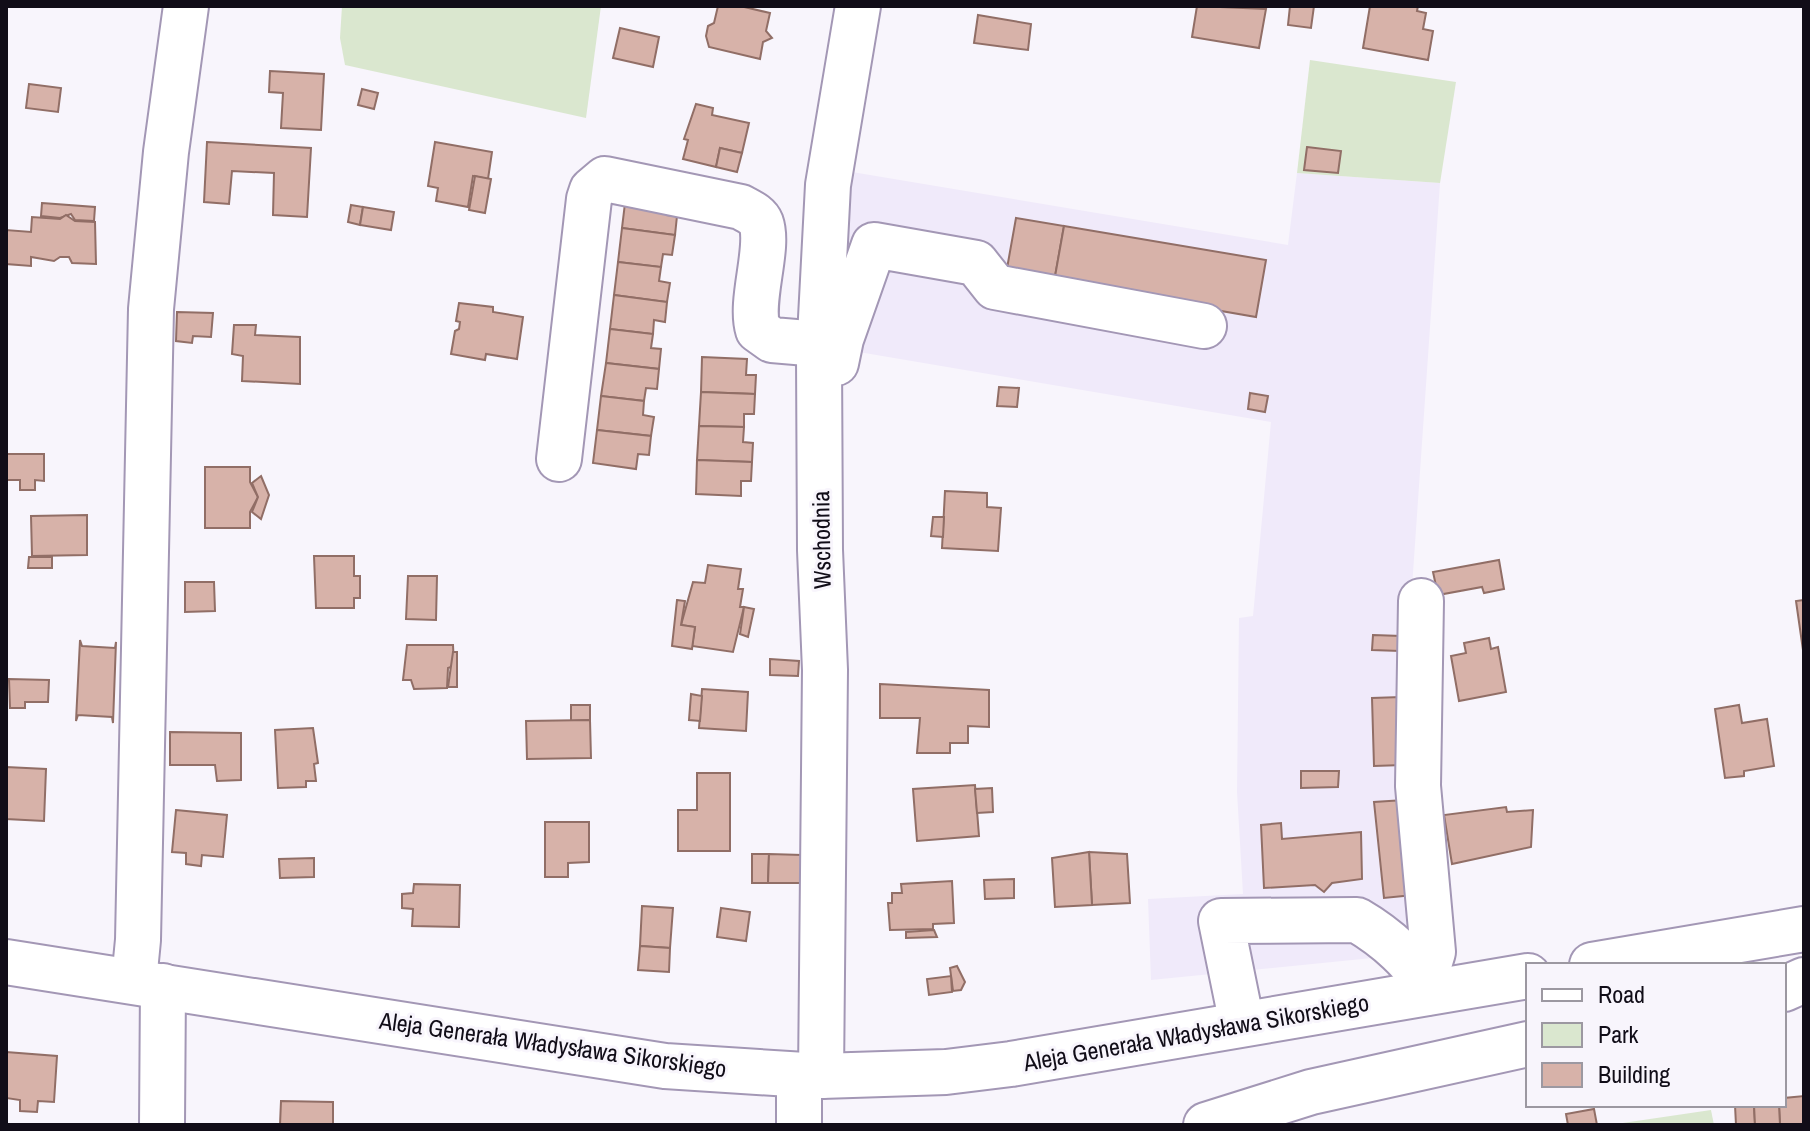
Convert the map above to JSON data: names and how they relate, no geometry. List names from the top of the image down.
{
  "streets": {
    "street": ["Wschodnia", "Aleja Generała Władysława Sikorskiego"]
  },
  "crossings": [
    ["Wschodnia", "Aleja Generała Władysława Sikorskiego"]
  ],
  "legend": ["Road", "Park", "Building"]
}
